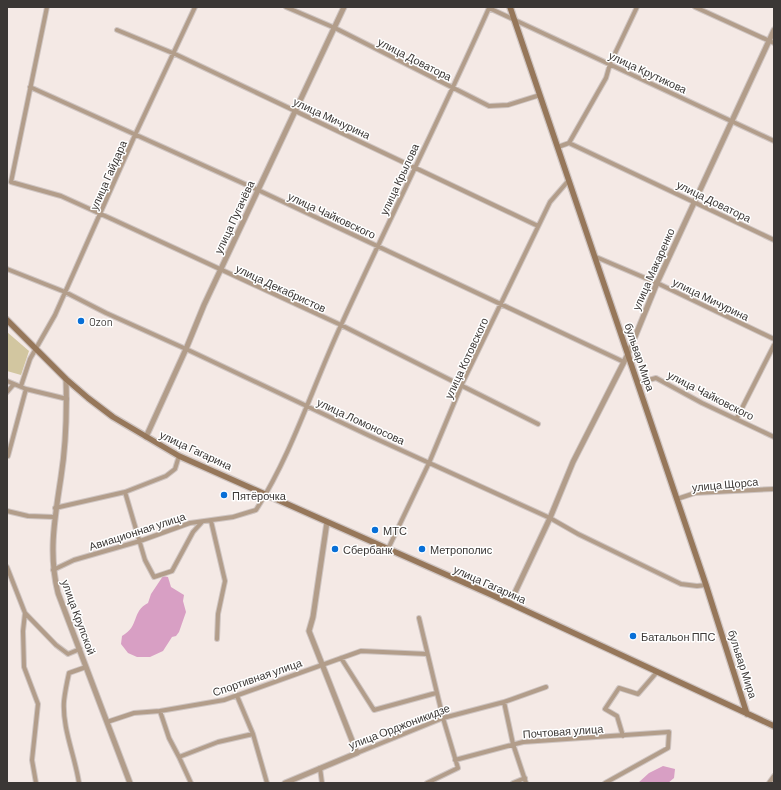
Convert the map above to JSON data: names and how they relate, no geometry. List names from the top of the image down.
{
  "streets": {
    "main road": ["бульвар Мира", "улица Гагарина"],
    "street": [
      "улица Доватора",
      "улица Крутикова",
      "улица Мичурина",
      "улица Гайдара",
      "улица Крылова",
      "улица Чайковского",
      "улица Пугачёва",
      "улица Макаренко",
      "улица Декабристов",
      "улица Котовского",
      "улица Ломоносова",
      "улица Щорса",
      "Авиационная улица",
      "улица Крупской",
      "Спортивная улица",
      "улица Орджоникидзе",
      "Почтовая улица"
    ]
  },
  "crossings": [
    ["улица Доватора", "улица Крылова"],
    ["улица Доватора", "улица Пугачёва"],
    ["улица Доватора", "улица Макаренко"],
    ["улица Доватора", "бульвар Мира"],
    ["улица Крутикова", "улица Крылова"],
    ["улица Крутикова", "улица Макаренко"],
    ["улица Крутикова", "бульвар Мира"],
    ["улица Мичурина", "улица Гайдара"],
    ["улица Мичурина", "улица Крылова"],
    ["улица Мичурина", "улица Пугачёва"],
    ["улица Мичурина", "улица Макаренко"],
    ["улица Мичурина", "бульвар Мира"],
    ["улица Мичурина", "улица Котовского"],
    ["улица Гайдара", "улица Чайковского"],
    ["улица Гайдара", "улица Декабристов"],
    ["улица Гайдара", "улица Ломоносова"],
    ["улица Гайдара", "улица Гагарина"],
    ["улица Крылова", "улица Чайковского"],
    ["улица Крылова", "улица Декабристов"],
    ["улица Крылова", "бульвар Мира"],
    ["улица Крылова", "улица Ломоносова"],
    ["улица Крылова", "улица Гагарина"],
    ["улица Крылова", "Авиационная улица"],
    ["улица Чайковского", "улица Пугачёва"],
    ["улица Чайковского", "улица Макаренко"],
    ["улица Чайковского", "улица Декабристов"],
    ["улица Чайковского", "бульвар Мира"],
    ["улица Чайковского", "улица Котовского"],
    ["улица Пугачёва", "улица Декабристов"],
    ["улица Пугачёва", "улица Ломоносова"],
    ["улица Пугачёва", "улица Гагарина"],
    ["улица Макаренко", "бульвар Мира"],
    ["улица Макаренко", "улица Ломоносова"],
    ["улица Макаренко", "улица Гагарина"],
    ["улица Декабристов", "улица Котовского"],
    ["бульвар Мира", "улица Котовского"],
    ["бульвар Мира", "улица Ломоносова"],
    ["бульвар Мира", "улица Гагарина"],
    ["бульвар Мира", "улица Щорса"],
    ["улица Котовского", "улица Ломоносова"],
    ["улица Котовского", "улица Гагарина"],
    ["улица Гагарина", "Авиационная улица"],
    ["улица Гагарина", "улица Крупской"],
    ["Авиационная улица", "улица Крупской"],
    ["улица Крупской", "Спортивная улица"]
  ],
  "places": [
    "Ozon",
    "Пятёрочка",
    "МТС",
    "Сбербанк",
    "Метрополис",
    "Батальон ППС"
  ]
}
